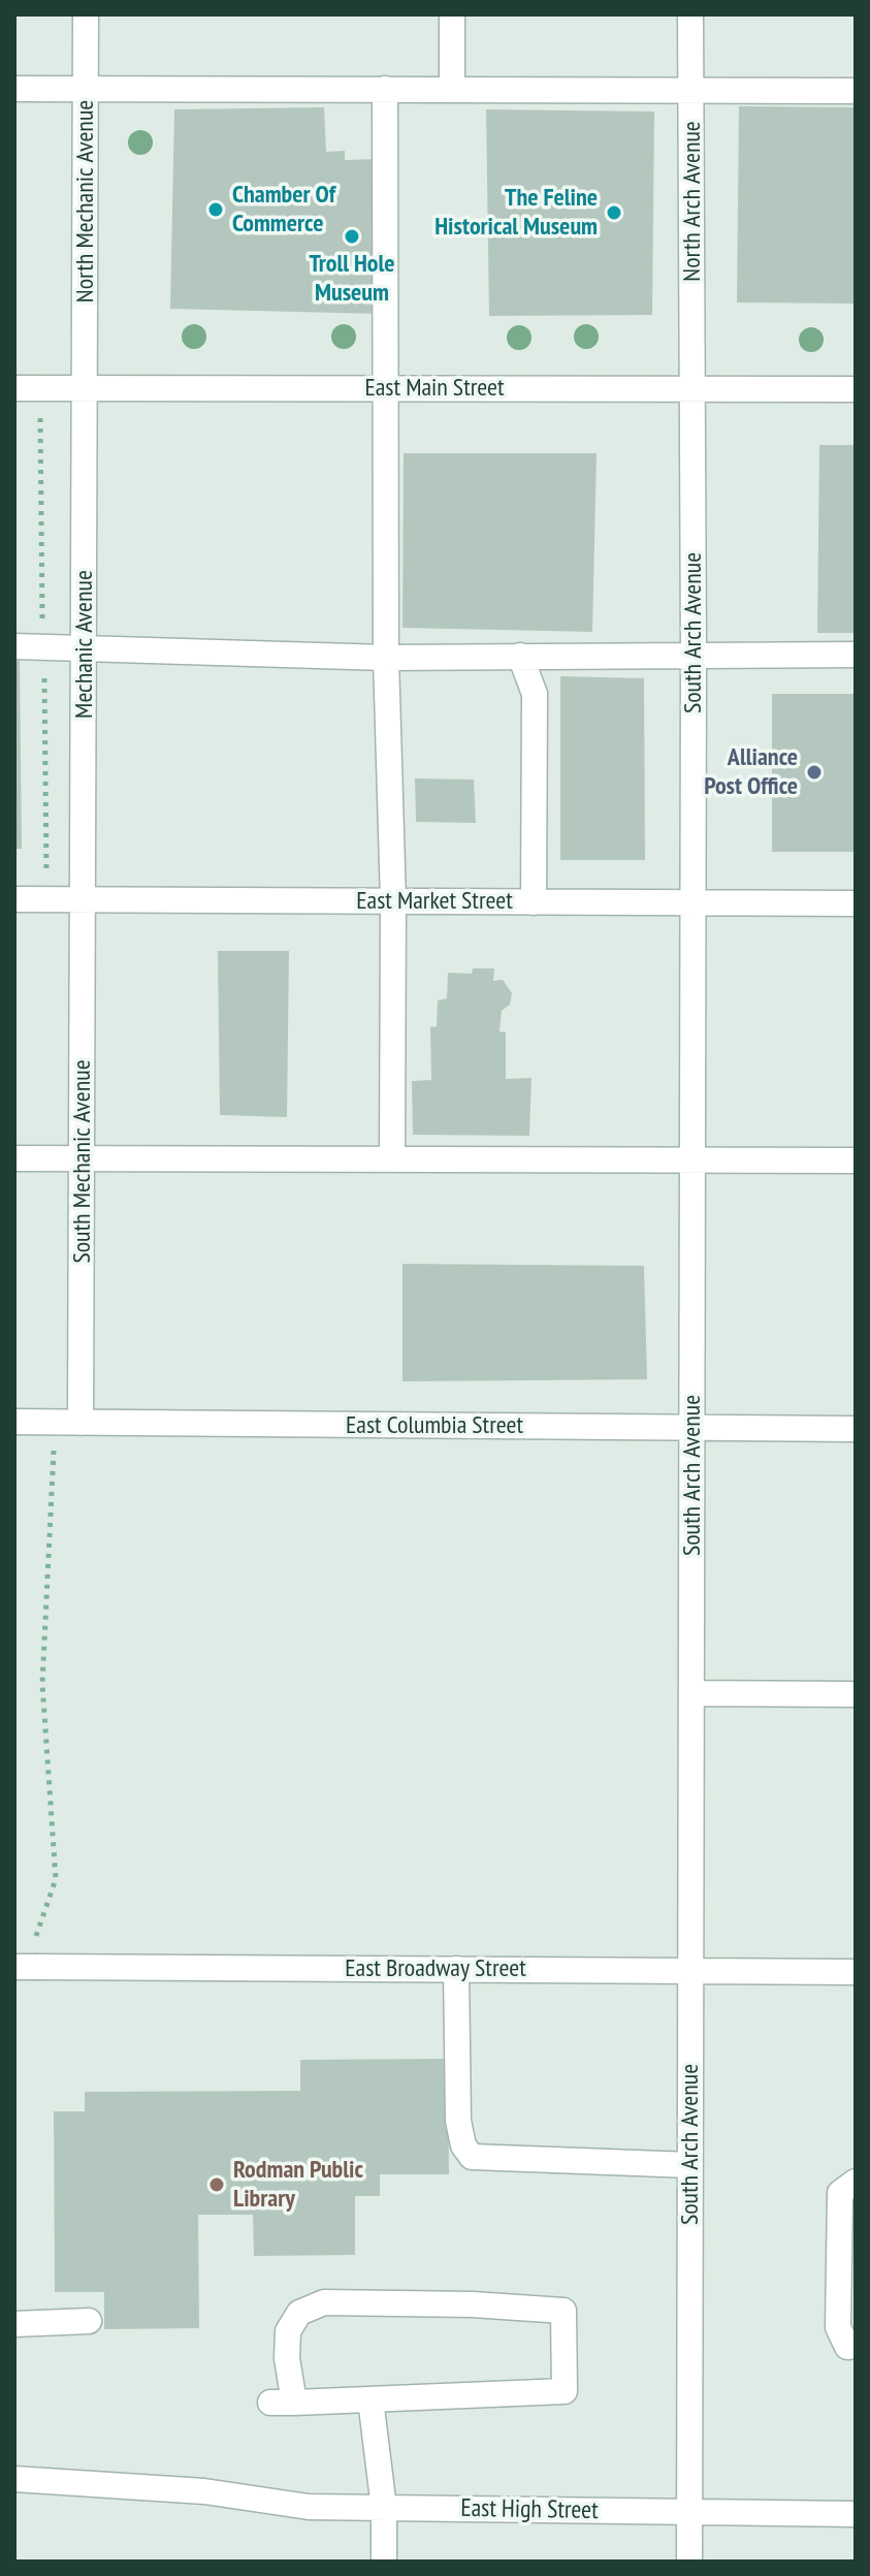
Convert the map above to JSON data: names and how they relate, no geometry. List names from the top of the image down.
{
  "streets": {
    "street": [
      "North Mechanic Avenue",
      "North Arch Avenue",
      "East Main Street",
      "South Arch Avenue",
      "Mechanic Avenue",
      "East Market Street",
      "South Mechanic Avenue",
      "East Columbia Street",
      "East Broadway Street",
      "East High Street"
    ]
  },
  "crossings": [
    ["North Mechanic Avenue", "East Main Street"],
    ["North Mechanic Avenue", "Mechanic Avenue"],
    ["North Arch Avenue", "East Main Street"],
    ["North Arch Avenue", "South Arch Avenue"],
    ["East Main Street", "South Arch Avenue"],
    ["East Main Street", "Mechanic Avenue"],
    ["South Arch Avenue", "East Market Street"],
    ["South Arch Avenue", "East Columbia Street"],
    ["South Arch Avenue", "East Broadway Street"],
    ["South Arch Avenue", "East High Street"],
    ["Mechanic Avenue", "East Market Street"],
    ["Mechanic Avenue", "South Mechanic Avenue"],
    ["East Market Street", "South Mechanic Avenue"],
    ["South Mechanic Avenue", "East Columbia Street"]
  ],
  "places": [
    "Chamber Of Commerce",
    "The Feline Historical Museum",
    "Troll Hole Museum",
    "Alliance Post Office",
    "Rodman Public Library"
  ]
}
